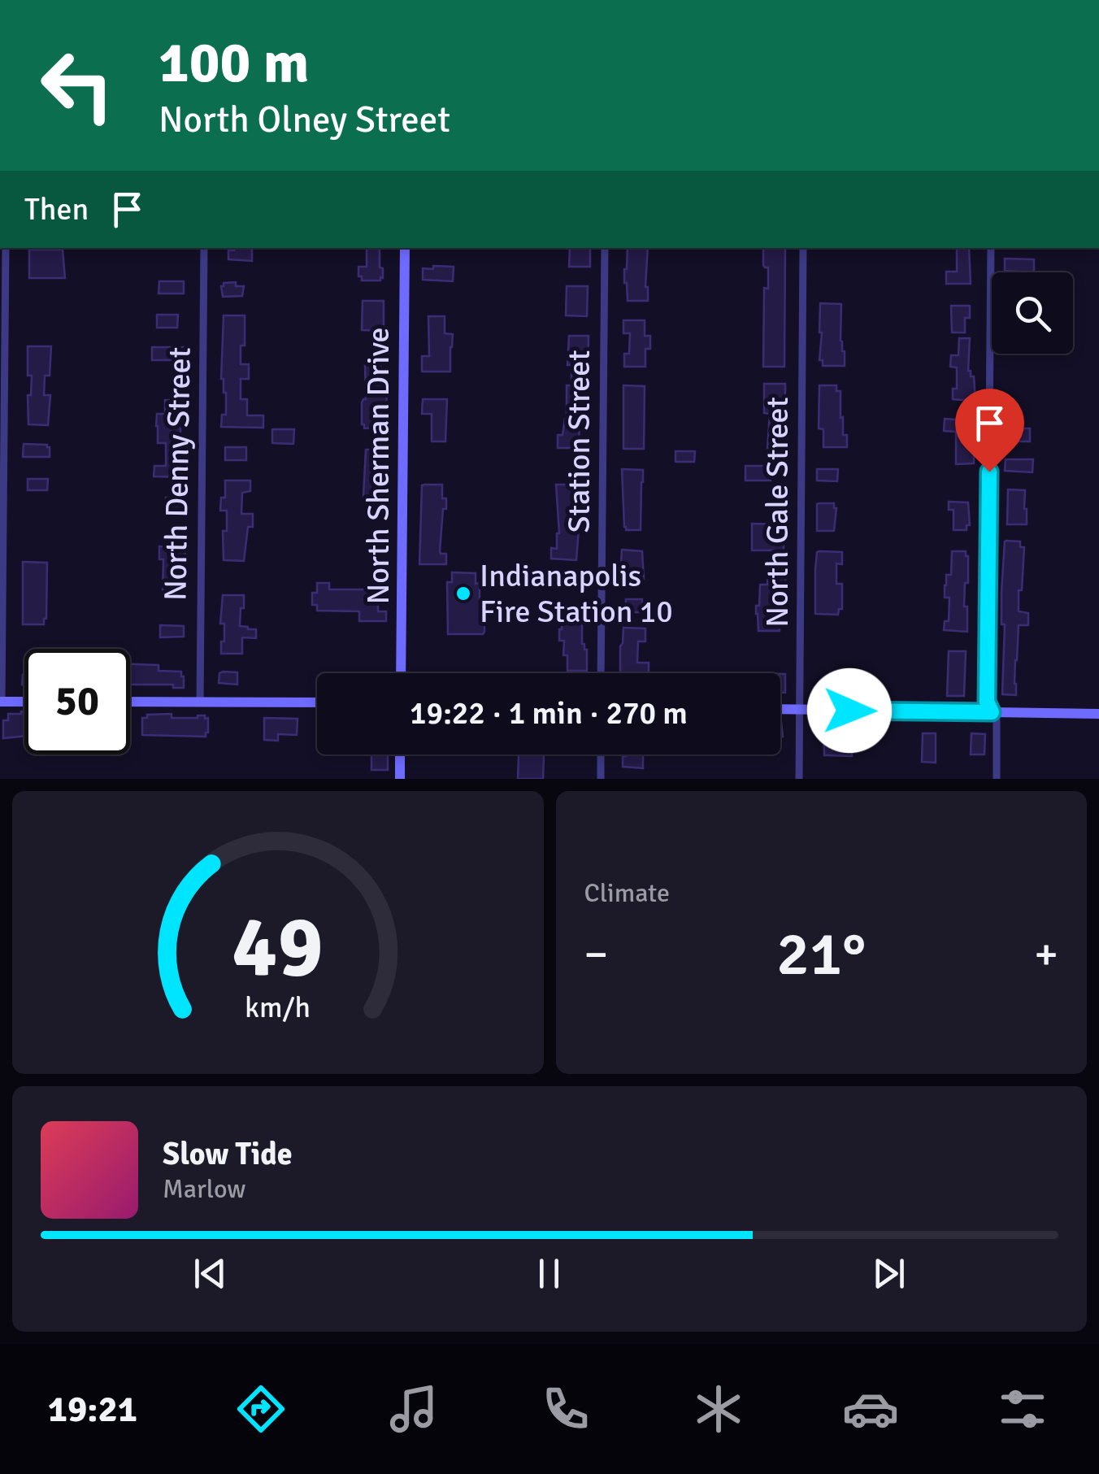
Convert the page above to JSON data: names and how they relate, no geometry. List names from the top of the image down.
{
  "streets": {
    "main road": ["North Sherman Drive"],
    "street": ["Station Street", "North Denny Street", "North Gale Street"]
  },
  "places": ["Indianapolis Fire Station 10"],
  "page": {
    "turn": ["100 m", "North Olney Street"],
    "then": "Then",
    "limit": "50",
    "trip": "19:22 · 1 min · 270 m",
    "tile": "Climate",
    "heat": ["−", "21°", "+"],
    "song": ["Slow Tide", "Marlow"],
    "tabs": "19:21",
    "gauge": ["49", "km/h"]
  }
}
